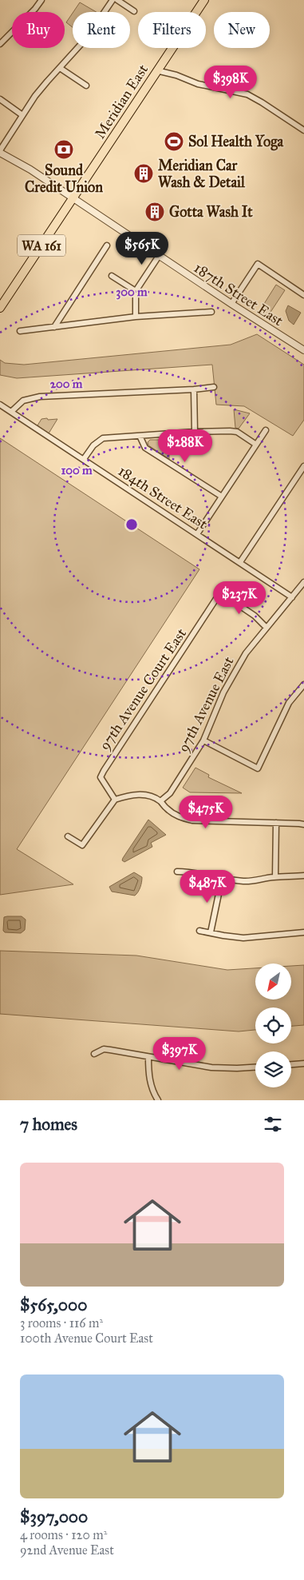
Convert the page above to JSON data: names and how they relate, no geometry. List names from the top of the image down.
{
  "streets": {
    "main road": ["Meridian East", "WA 161"],
    "street": [
      "187th Street East",
      "184th Street East",
      "97th Avenue Court East",
      "97th Avenue East"
    ]
  },
  "crossings": [
    ["Meridian East", "WA 161"],
    ["Meridian East", "187th Street East"],
    ["WA 161", "187th Street East"],
    ["184th Street East", "97th Avenue East"],
    ["97th Avenue Court East", "97th Avenue East"]
  ],
  "places": {
    "sports": ["Sol Health Yoga"],
    "bank": ["Sound Credit Union"],
    "building": ["Meridian Car Wash & Detail", "Gotta Wash It"]
  },
  "north": "bottom left",
  "page": {
    "chip": [
      "Buy",
      "Rent",
      "Filters",
      "New"
    ],
    "price": [
      "$398K",
      "$565K",
      "$288K",
      "$237K",
      "$475K",
      "$487K",
      "$397K"
    ],
    "heading": "7 homes",
    "list": [
      {
        "name": "$565,000",
        "note": "3 rooms · 116 m² · 100th Avenue Court East"
      },
      {
        "name": "$397,000",
        "note": "4 rooms · 120 m² · 92nd Avenue East"
      }
    ]
  },
  "rings": ["300 m", "200 m", "100 m"]
}
